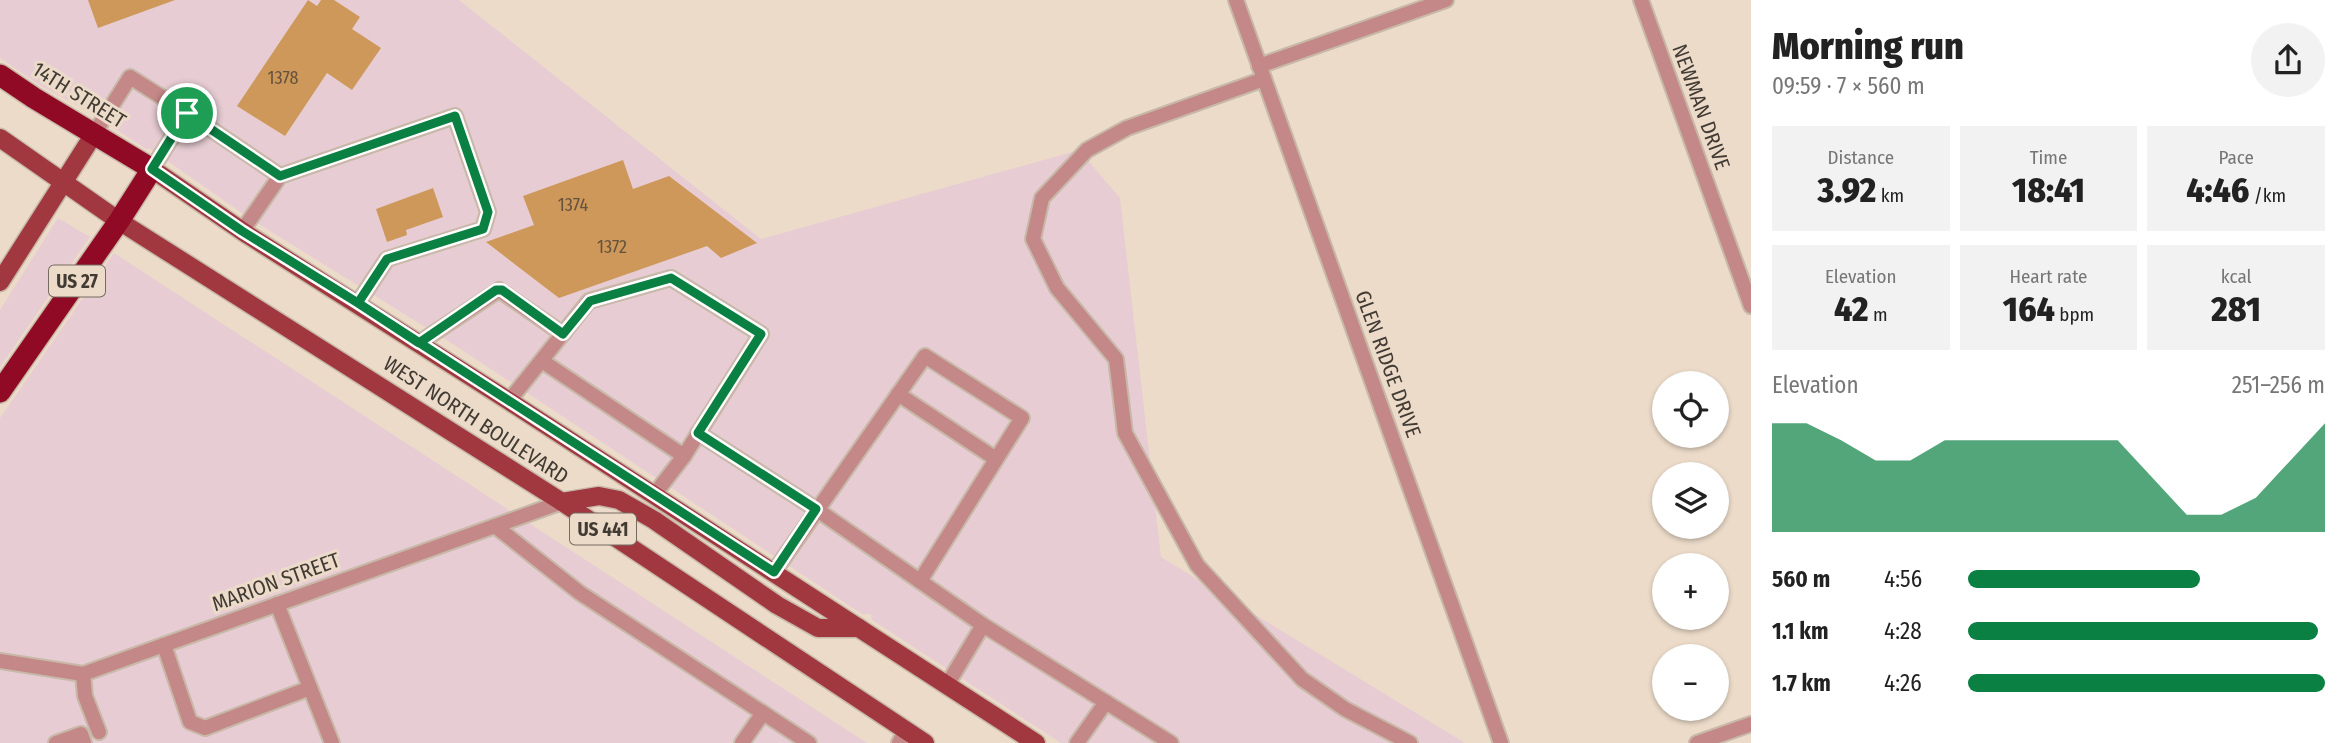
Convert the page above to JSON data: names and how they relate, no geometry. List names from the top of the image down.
{
  "streets": {
    "highway": ["14TH STREET", "US 27"],
    "main road": ["WEST NORTH BOULEVARD", "US 441"],
    "street": ["NEWMAN DRIVE", "GLEN RIDGE DRIVE", "MARION STREET"]
  },
  "crossings": [
    ["14TH STREET", "US 27"],
    ["14TH STREET", "WEST NORTH BOULEVARD"],
    ["US 27", "WEST NORTH BOULEVARD"],
    ["WEST NORTH BOULEVARD", "MARION STREET"]
  ],
  "house_numbers": ["1378", "1374", "1372"],
  "page": {
    "heading": ["Morning run", "09:59 · 7 × 560 m"],
    "stats": [
      ["Distance", "3.92 km"],
      ["Time", "18:41"],
      ["Pace", "4:46 /km"],
      ["Elevation", "42 m"],
      ["Heart rate", "164 bpm"],
      ["kcal", "281"]
    ],
    "chart": ["Elevation", "251–256 m"],
    "map_buttons": ["+", "−"],
    "list": [
      {
        "name": "560 m",
        "note": "4:56"
      },
      {
        "name": "1.1 km",
        "note": "4:28"
      },
      {
        "name": "1.7 km",
        "note": "4:26"
      }
    ]
  }
}
